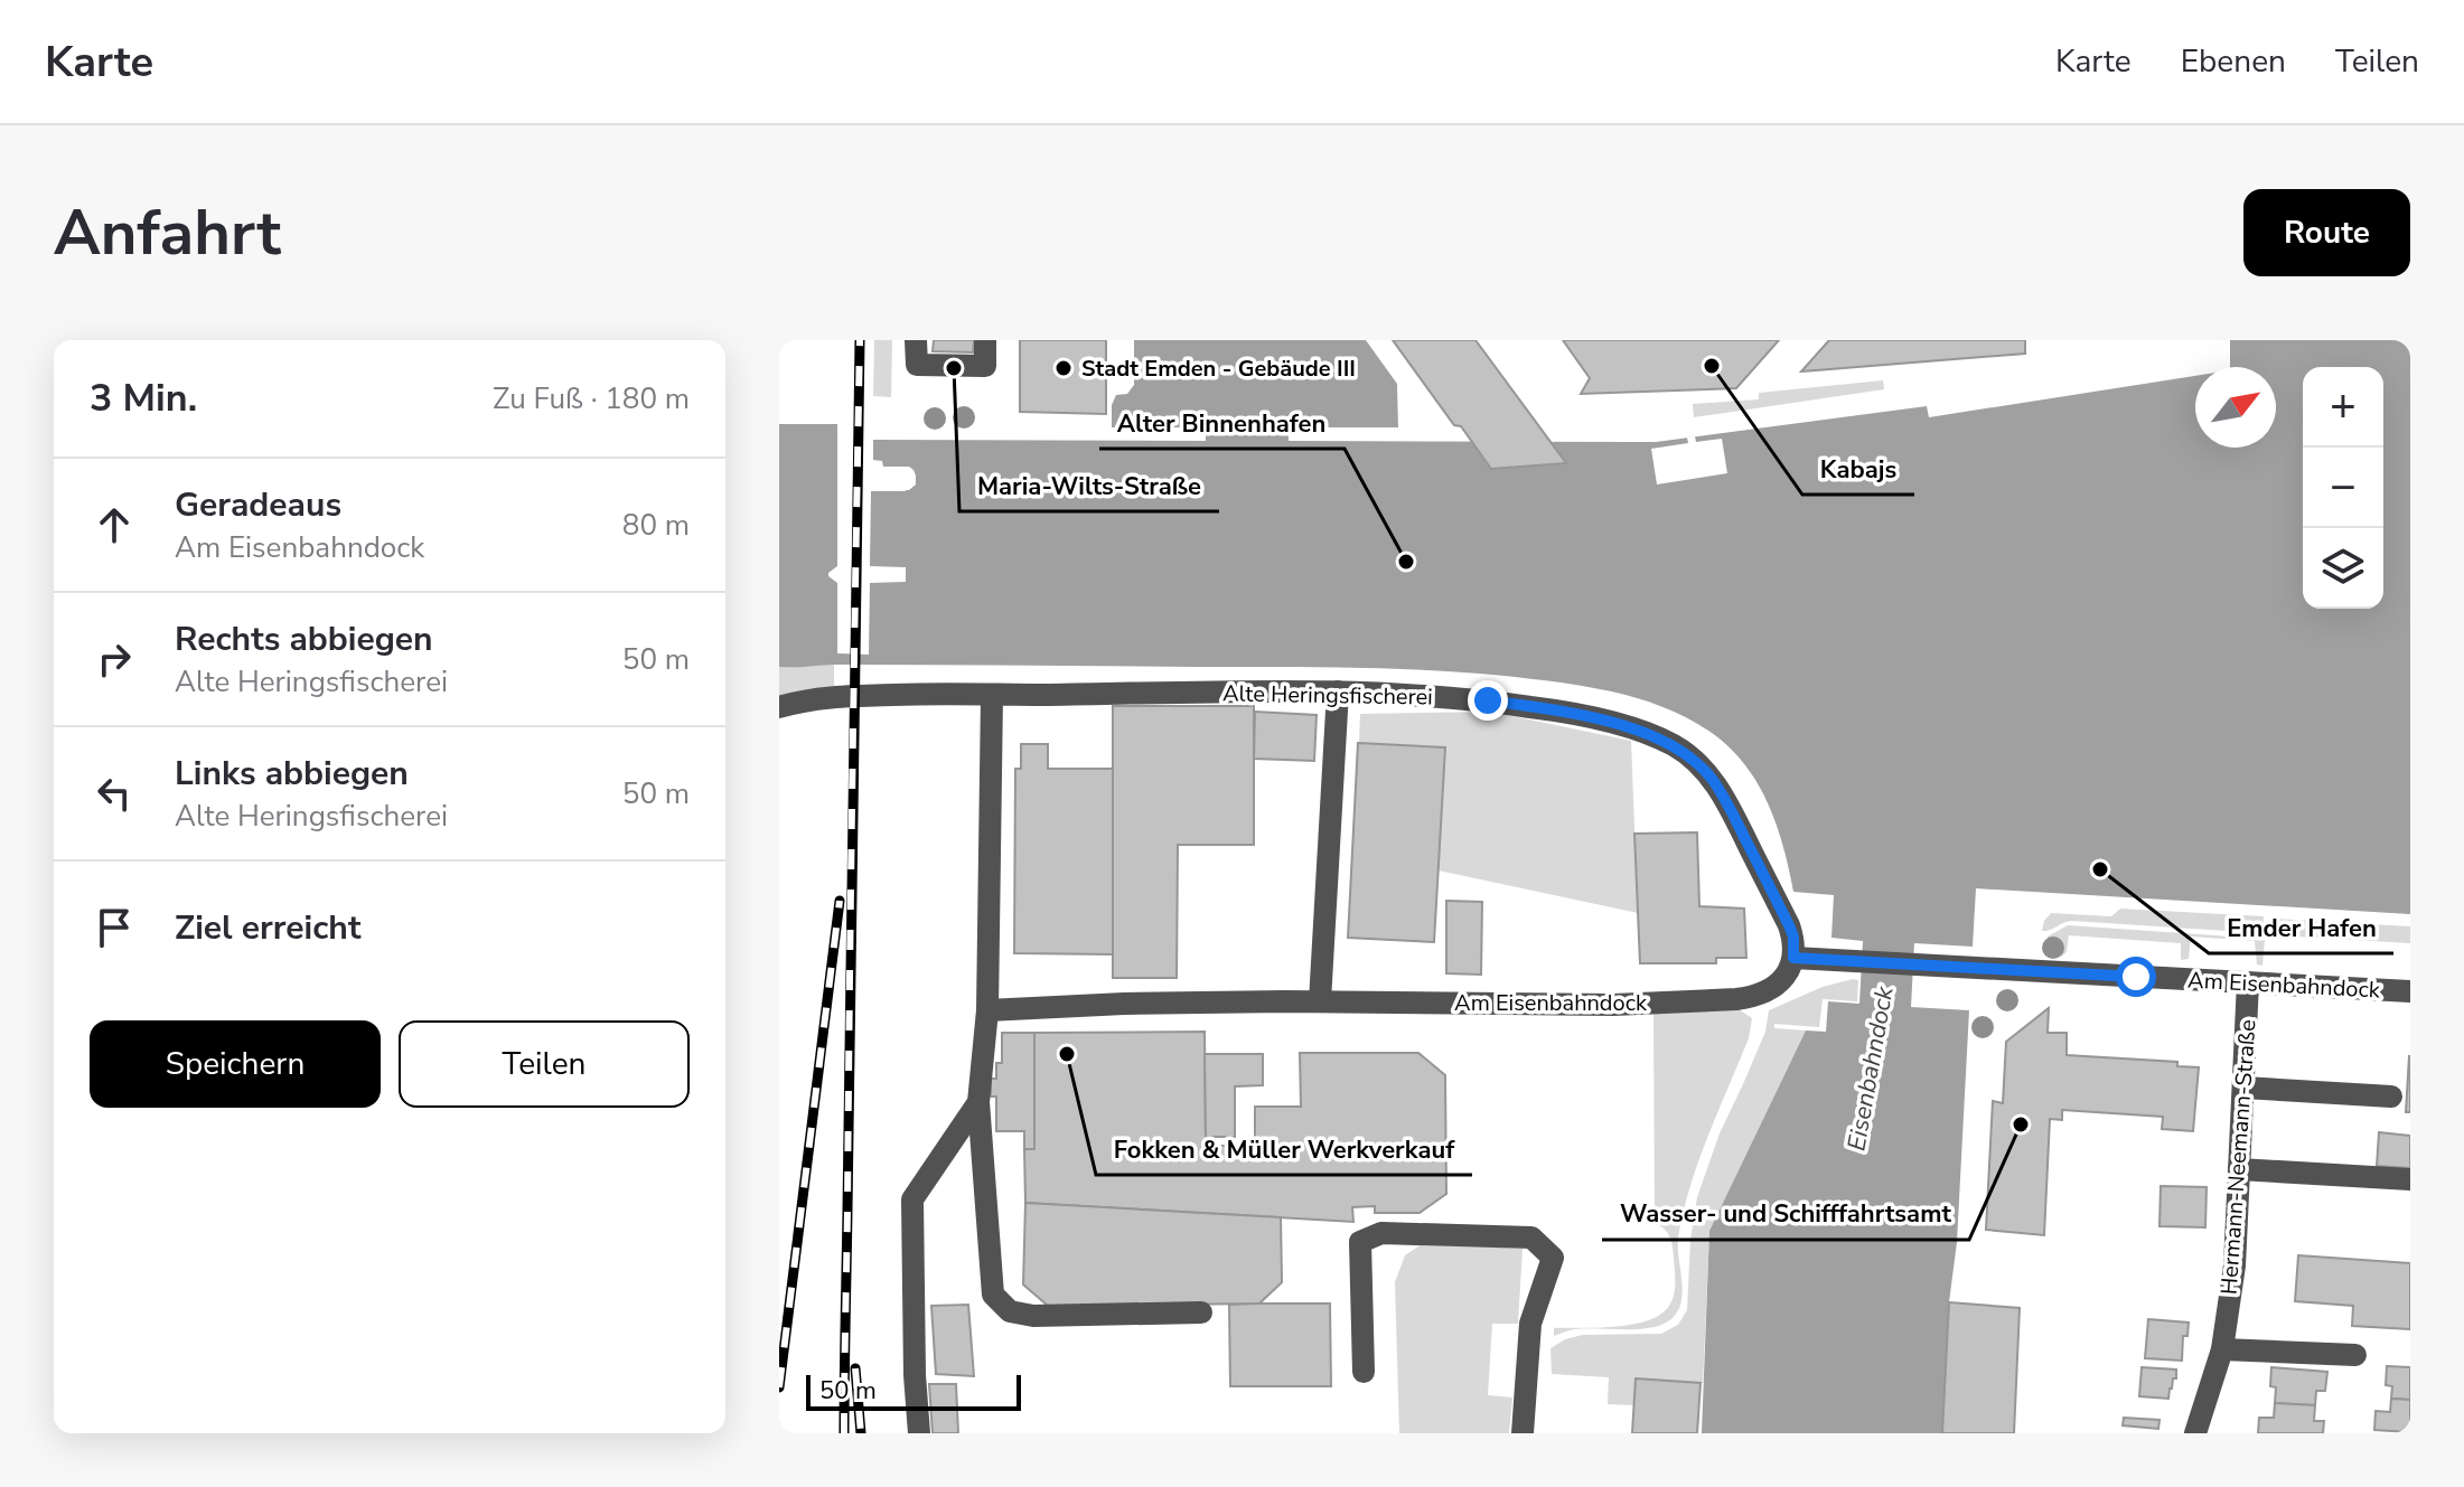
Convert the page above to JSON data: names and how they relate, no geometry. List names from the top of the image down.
{
  "streets": {
    "street": ["Alte Heringsfischerei", "Am Eisenbahndock", "Hermann-Neemann-Straße"]
  },
  "crossings": [
    ["Alte Heringsfischerei", "Am Eisenbahndock"],
    ["Am Eisenbahndock", "Hermann-Neemann-Straße"]
  ],
  "water": ["Eisenbahndock"],
  "places": [
    "Kabajs",
    "Maria-Wilts-Straße",
    "Stadt Emden - Gebäude III",
    "Alter Binnenhafen",
    "Emder Hafen",
    "Fokken & Müller Werkverkauf",
    "Wasser- und Schifffahrtsamt"
  ],
  "scale_bar": "50 m",
  "north": "top right",
  "page": {
    "header": "Karte",
    "nav": ["Karte", "Ebenen", "Teilen"],
    "buttons": [
      "Route",
      ["Speichern", "Teilen"]
    ],
    "title": "Anfahrt",
    "heading": ["3 Min.", "Zu Fuß · 180 m"],
    "map_buttons": ["+", "−"],
    "list": [
      ["Geradeaus", "Am Eisenbahndock", "80 m"],
      ["Rechts abbiegen", "Alte Heringsfischerei", "50 m"],
      ["Links abbiegen", "Alte Heringsfischerei", "50 m"],
      "Ziel erreicht"
    ],
    "scale": "50 m"
  }
}
